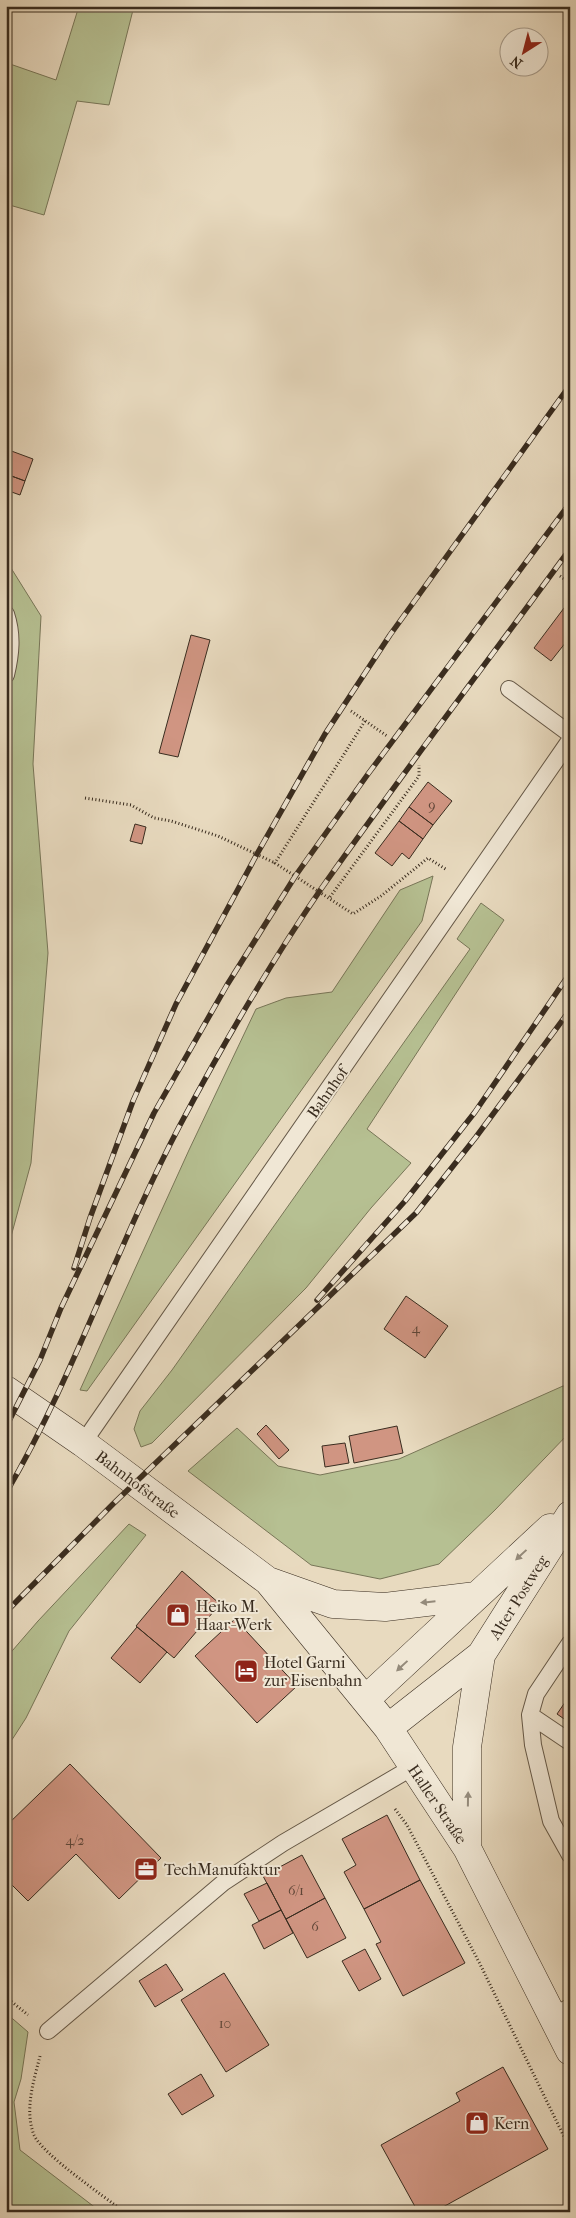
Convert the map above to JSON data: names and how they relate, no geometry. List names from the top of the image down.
{
  "streets": {
    "main road": ["Bahnhofstraße", "Alter Postweg", "Haller Straße"],
    "lane": ["Bahnhof"]
  },
  "crossings": [
    ["Bahnhof", "Bahnhofstraße"],
    ["Bahnhofstraße", "Haller Straße"],
    ["Alter Postweg", "Haller Straße"]
  ],
  "places": {
    "shop": ["Heiko M. Haar-Werk", "Kern"],
    "hotel": ["Hotel Garni zur Eisenbahn"],
    "office": ["TechManufaktur"]
  },
  "house_numbers": [
    "9",
    "4",
    "4/2",
    "6/1",
    "6",
    "10"
  ],
  "north": "bottom left"
}
